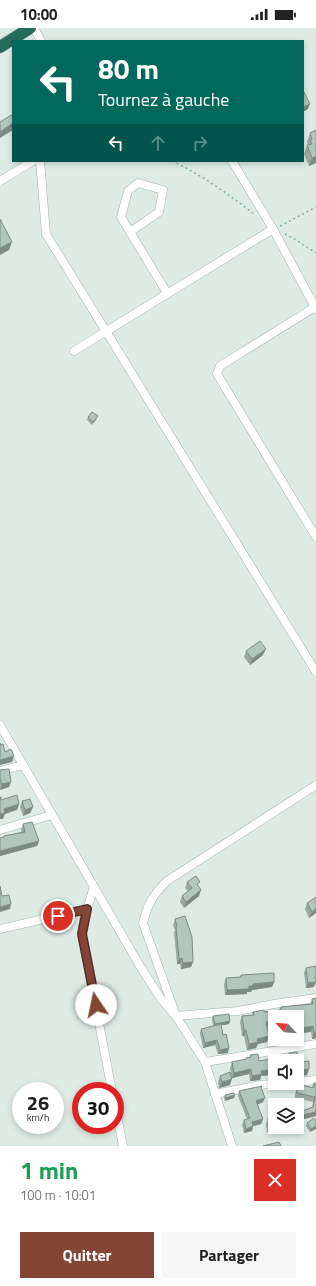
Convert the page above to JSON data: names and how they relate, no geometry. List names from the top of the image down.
{
  "north": "top left",
  "page": {
    "status": "10:00",
    "turn": ["80 m", "Tournez à gauche"],
    "speed": "26 km/h",
    "limit": "30",
    "heading": ["1 min", "100 m · 10:01"],
    "buttons": ["Quitter", "Partager"]
  }
}
